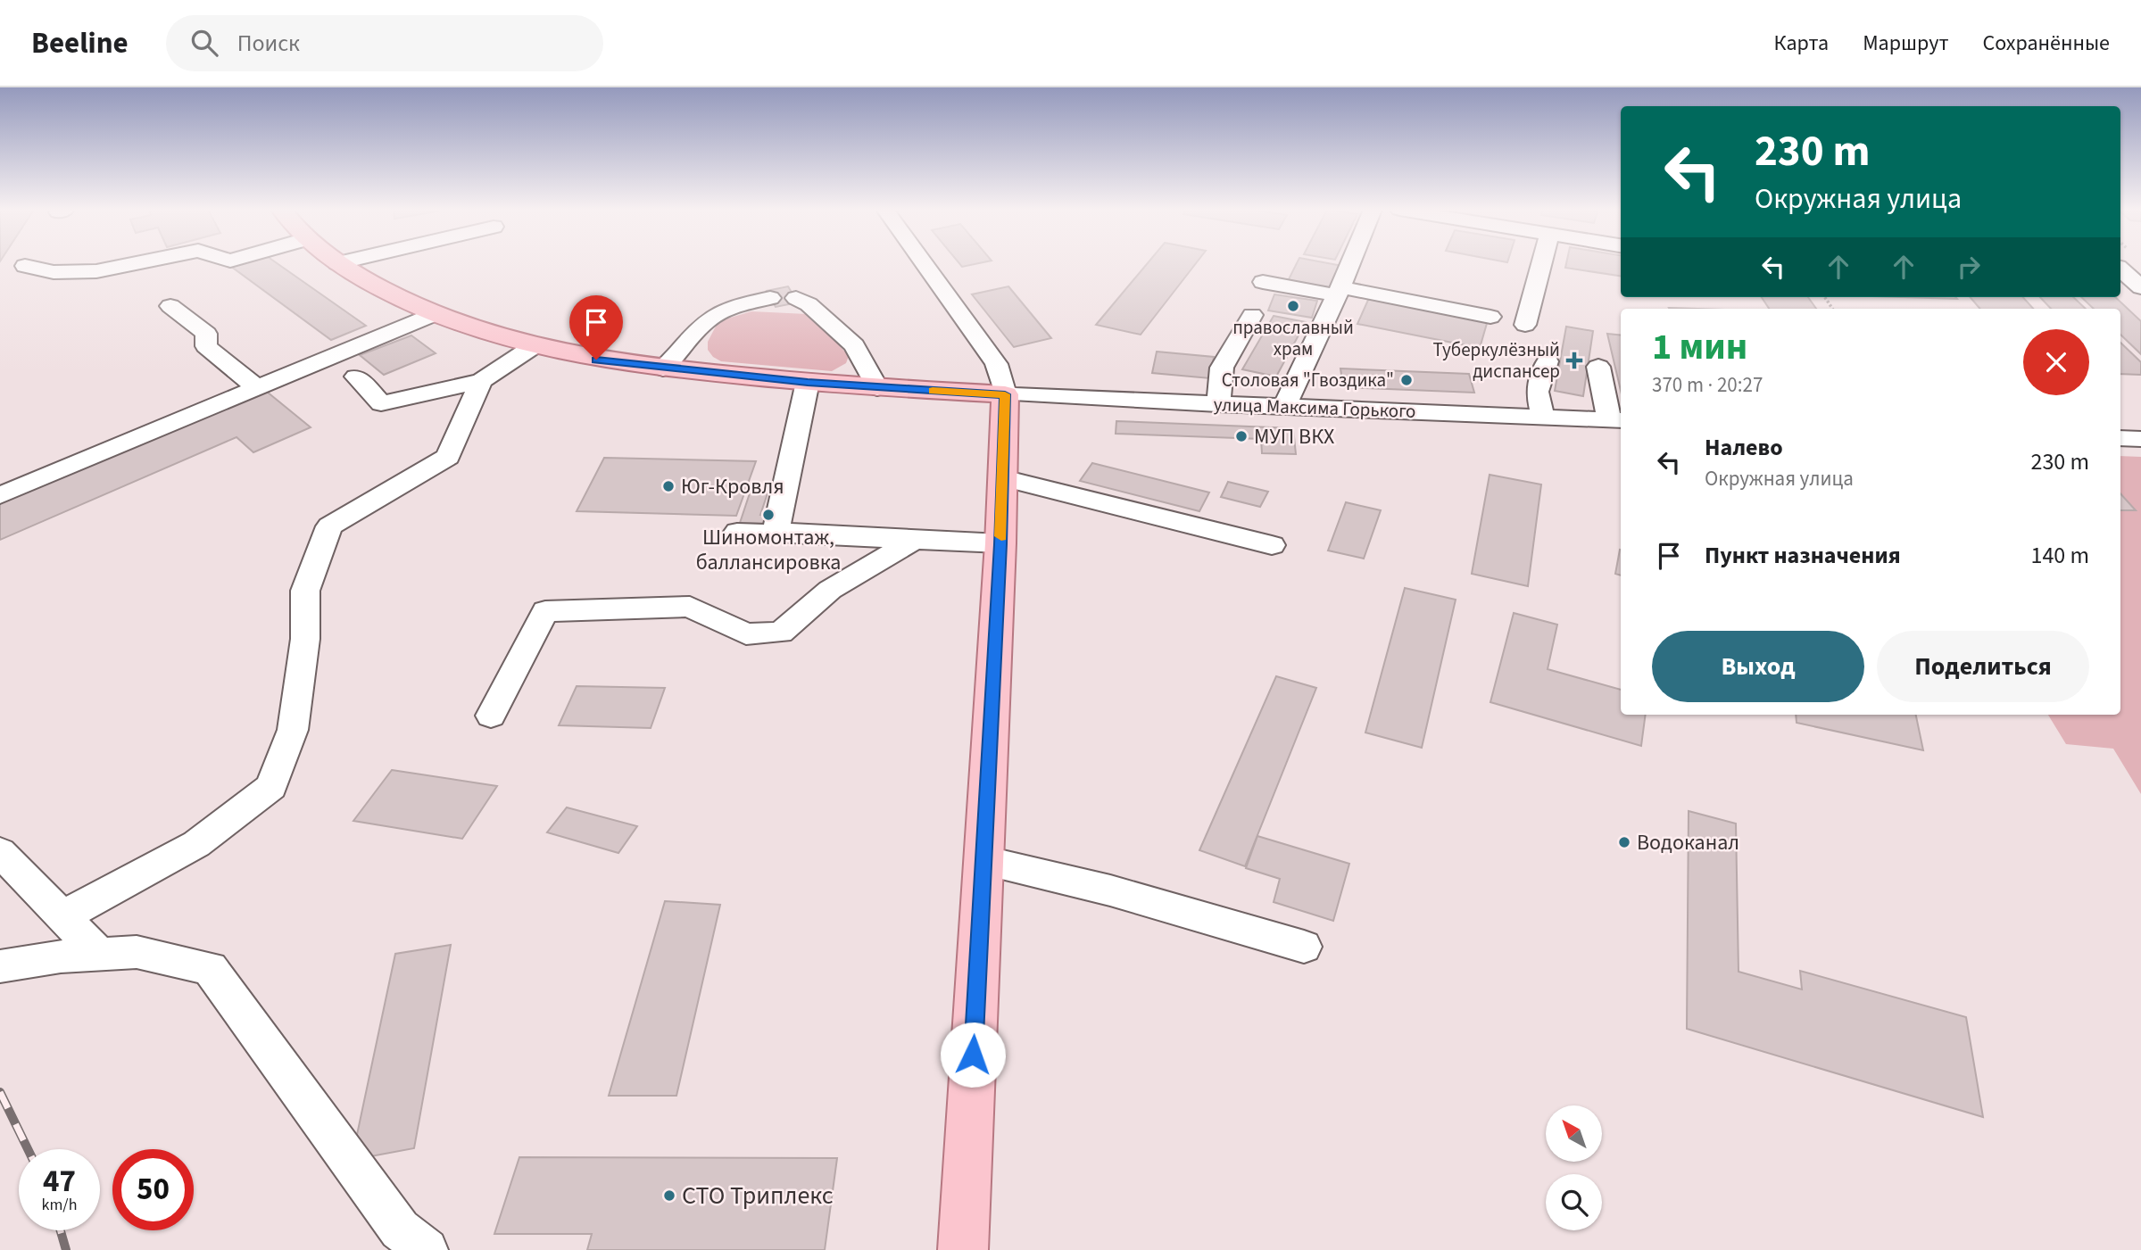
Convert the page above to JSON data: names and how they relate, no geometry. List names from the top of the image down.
{
  "streets": {
    "street": ["улица Максима Горького"]
  },
  "places": {
    "other": [
      "православный храм",
      "Столовая \"Гвоздика\"",
      "МУП ВКХ",
      "Юг-Кровля",
      "Шиномонтаж, баллансировка",
      "Водоканал",
      "СТО Триплекс"
    ],
    "health": ["Туберкулёзный диспансер"]
  },
  "north": "top left",
  "page": {
    "header": "Beeline",
    "search": "Поиск",
    "nav": ["Карта", "Маршрут", "Сохранённые"],
    "turn": ["230 m", "Окружная улица"],
    "heading": ["1 мин", "370 m · 20:27"],
    "list": [
      {
        "name": "Налево",
        "note": "Окружная улица",
        "value": "230 m"
      },
      {
        "name": "Пункт назначения",
        "value": "140 m"
      }
    ],
    "buttons": ["Выход", "Поделиться"],
    "speed": "47 km/h",
    "limit": "50"
  }
}
